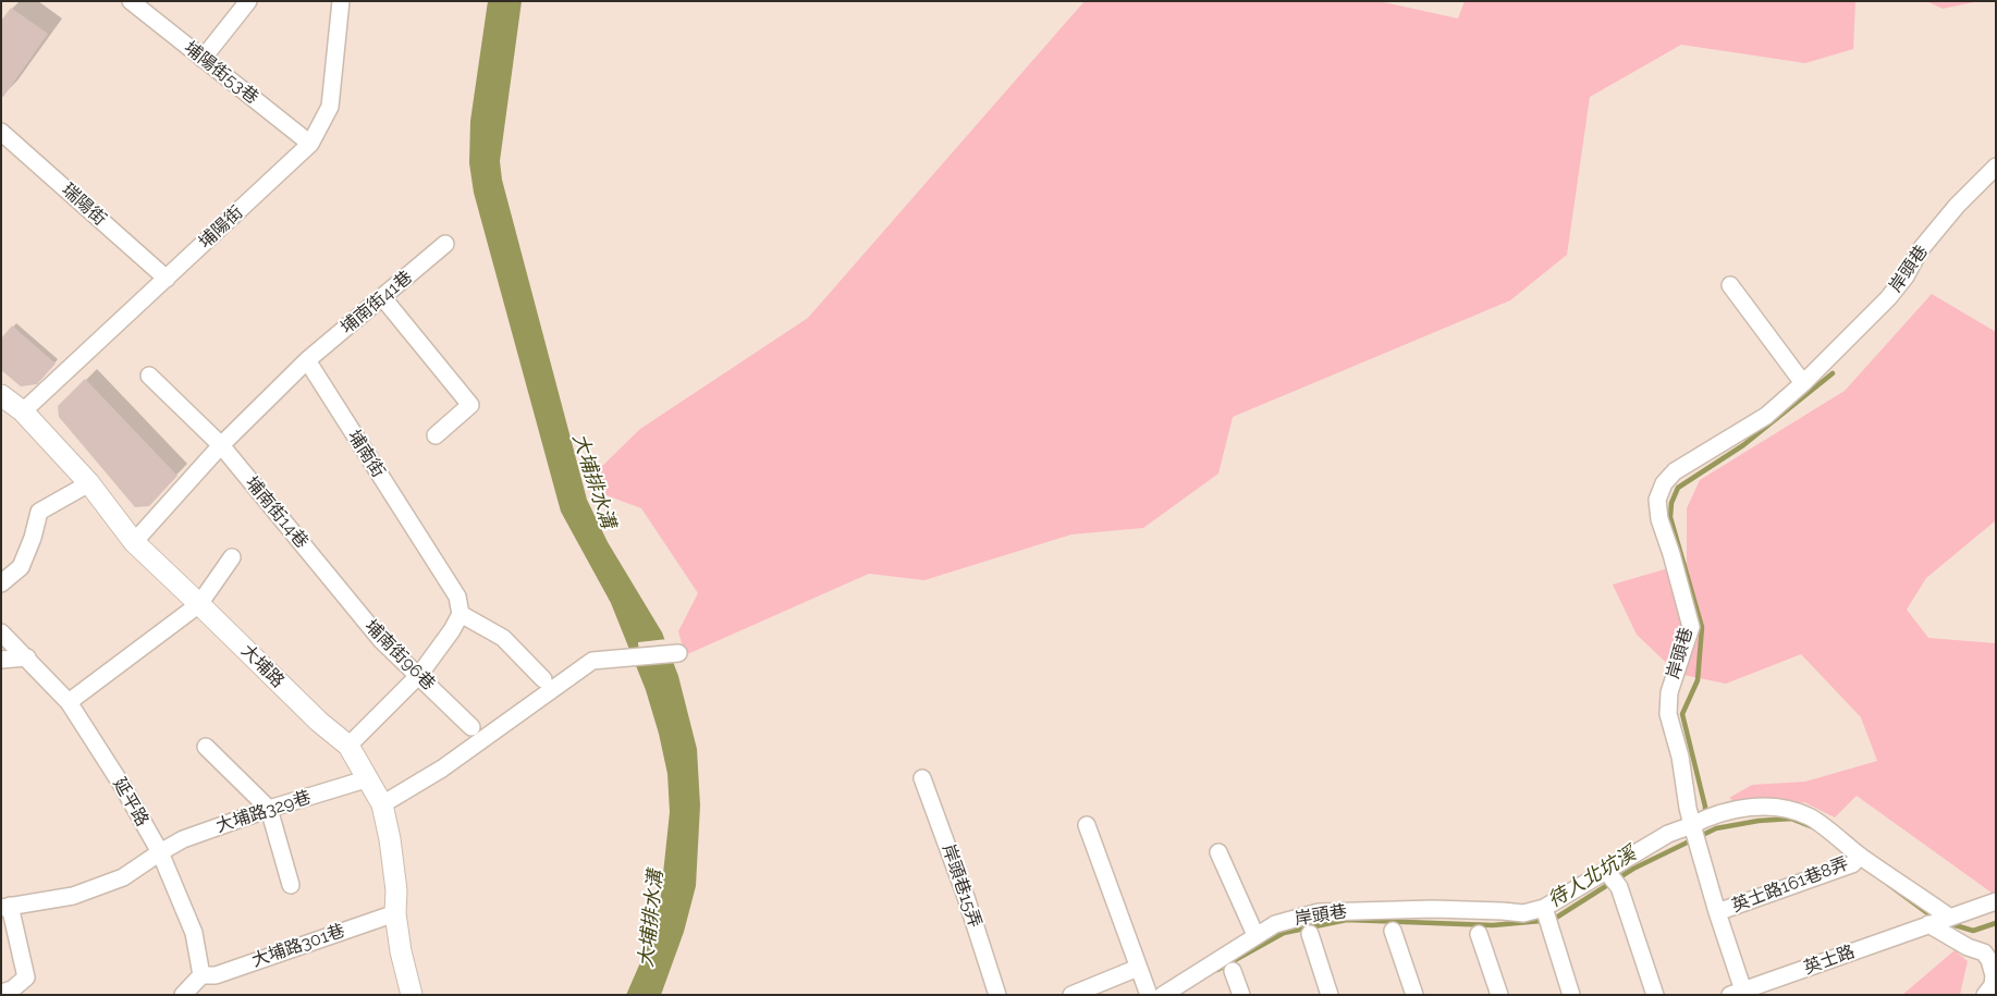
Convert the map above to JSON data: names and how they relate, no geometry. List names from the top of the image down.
{
  "streets": {
    "main road": ["大埔路"],
    "street": [
      "埔陽街53巷",
      "瑞陽街",
      "埔陽街",
      "岸頭巷",
      "埔南街41巷",
      "埔南街",
      "埔南街14巷",
      "埔南街96巷",
      "延平路",
      "大埔路329巷",
      "英士路161巷8弄",
      "岸頭巷15弄",
      "大埔路301巷",
      "英士路"
    ]
  },
  "crossings": [
    ["埔陽街53巷", "埔陽街"],
    ["瑞陽街", "埔陽街"],
    ["埔陽街", "大埔路"],
    ["埔南街41巷", "埔南街"],
    ["埔南街14巷", "埔南街96巷"],
    ["大埔路", "大埔路329巷"],
    ["大埔路", "大埔路301巷"],
    ["延平路", "大埔路329巷"],
    ["延平路", "大埔路301巷"]
  ],
  "water": ["大埔排水溝", "待人北坑溪"]
}
